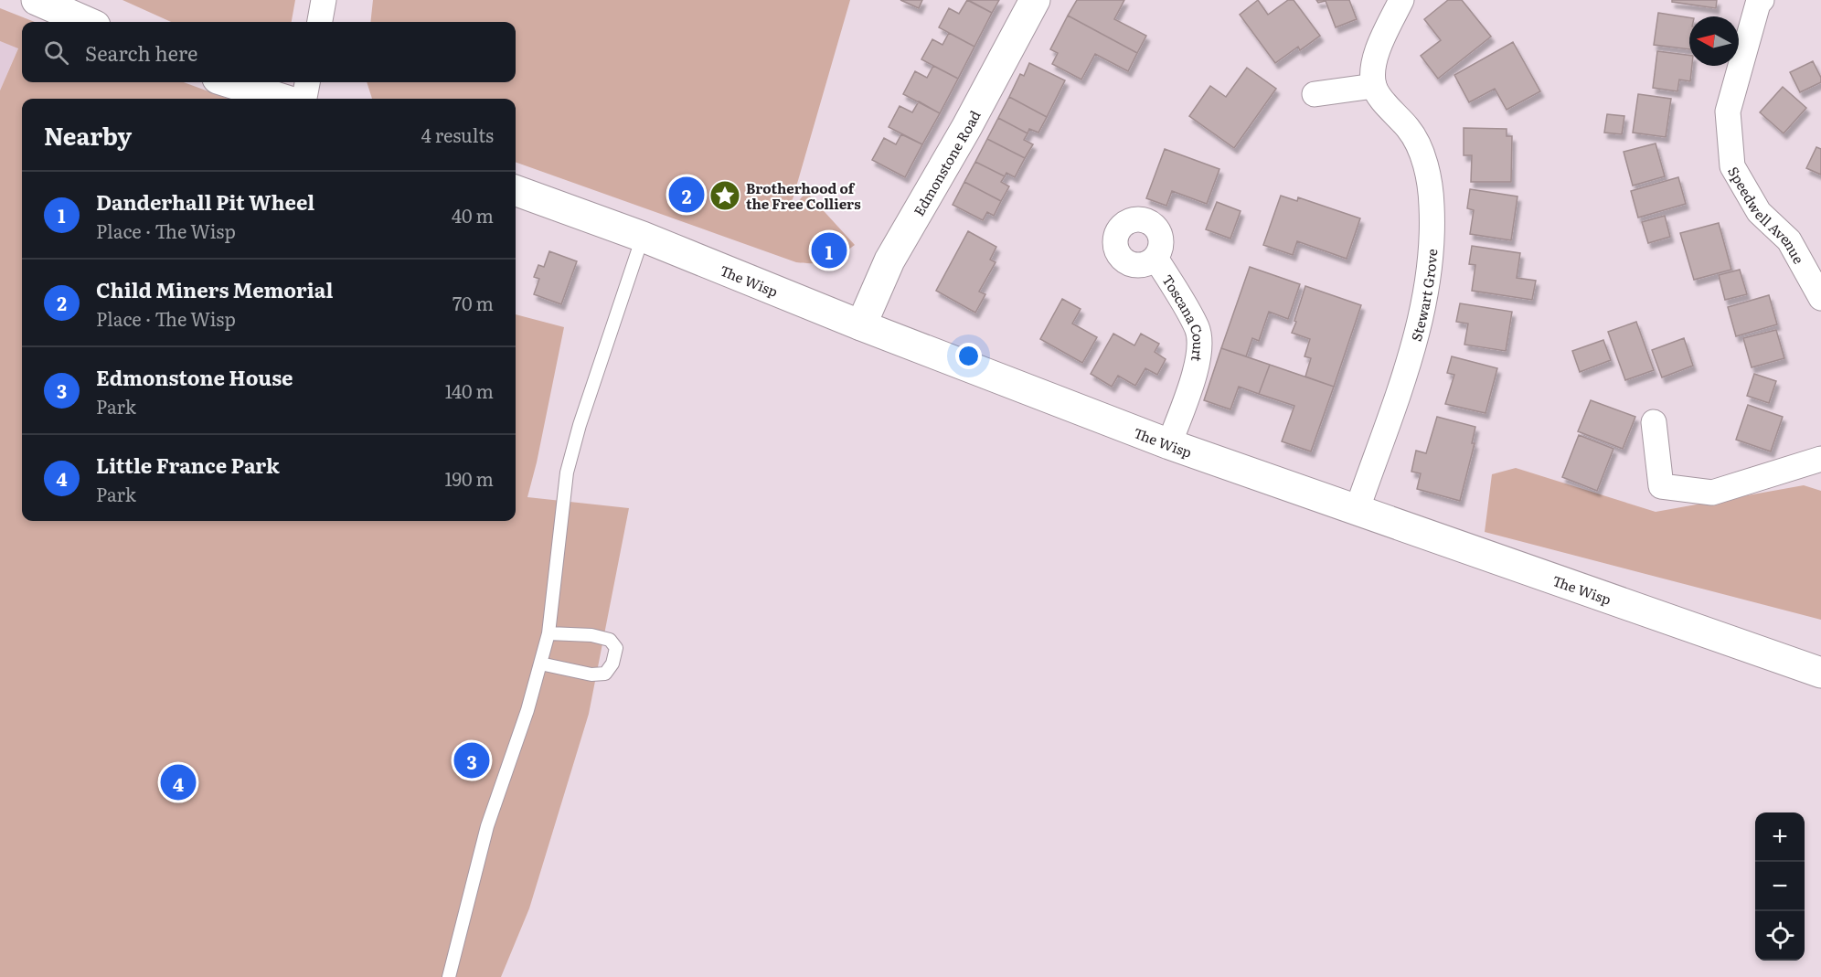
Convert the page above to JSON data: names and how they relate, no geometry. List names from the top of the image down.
{
  "streets": {
    "street": [
      "Edmonstone Road",
      "Speedwell Avenue",
      "The Wisp",
      "Stewart Grove",
      "Toscana Court"
    ]
  },
  "crossings": [
    ["Edmonstone Road", "The Wisp"],
    ["The Wisp", "Stewart Grove"],
    ["The Wisp", "Toscana Court"]
  ],
  "places": {
    "place": ["Brotherhood of the Free Colliers"]
  },
  "north": "left",
  "page": {
    "search": "Search here",
    "heading": ["Nearby", "4 results"],
    "list": [
      {
        "mark": "1",
        "name": "Danderhall Pit Wheel",
        "note": "Place · The Wisp",
        "value": "40 m"
      },
      {
        "mark": "2",
        "name": "Child Miners Memorial",
        "note": "Place · The Wisp",
        "value": "70 m"
      },
      {
        "mark": "3",
        "name": "Edmonstone House",
        "note": "Park",
        "value": "140 m"
      },
      {
        "mark": "4",
        "name": "Little France Park",
        "note": "Park",
        "value": "190 m"
      }
    ],
    "pins": [
      "2",
      "1",
      "3",
      "4"
    ],
    "map_buttons": ["+", "−"]
  }
}
